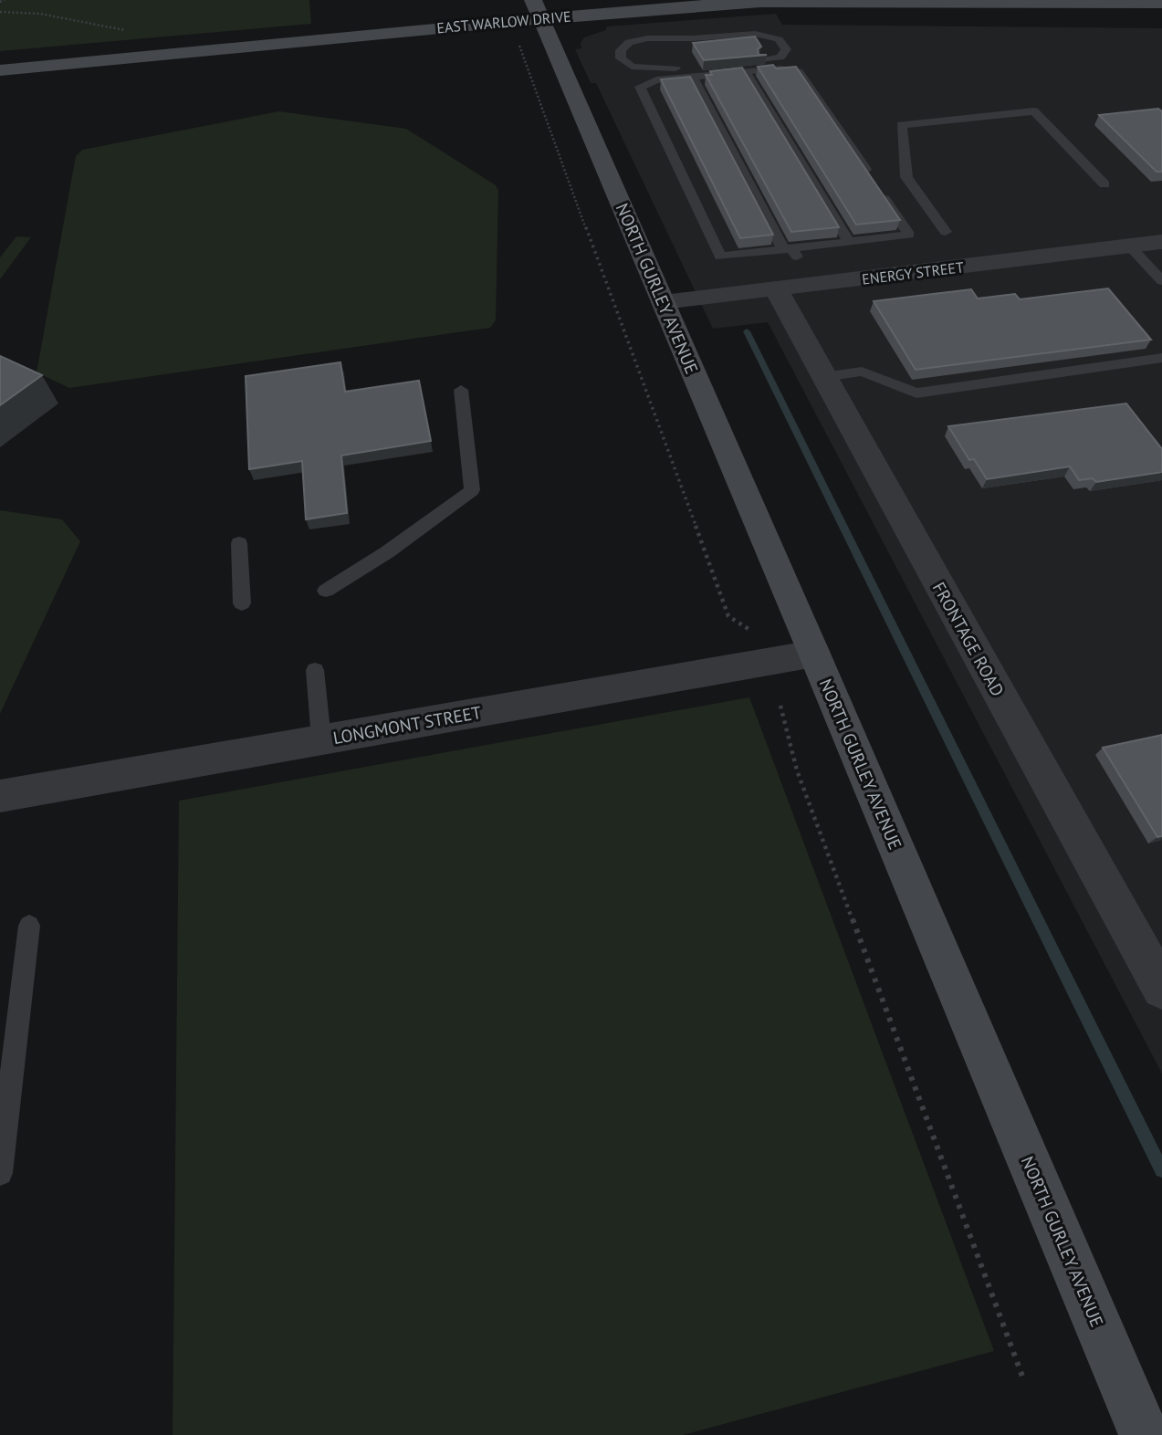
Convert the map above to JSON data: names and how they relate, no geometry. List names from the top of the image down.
{
  "streets": {
    "street": [
      "EAST WARLOW DRIVE",
      "ENERGY STREET",
      "NORTH GURLEY AVENUE",
      "FRONTAGE ROAD",
      "LONGMONT STREET"
    ]
  },
  "crossings": [
    ["EAST WARLOW DRIVE", "NORTH GURLEY AVENUE"],
    ["ENERGY STREET", "NORTH GURLEY AVENUE"],
    ["ENERGY STREET", "FRONTAGE ROAD"],
    ["NORTH GURLEY AVENUE", "LONGMONT STREET"]
  ]
}
